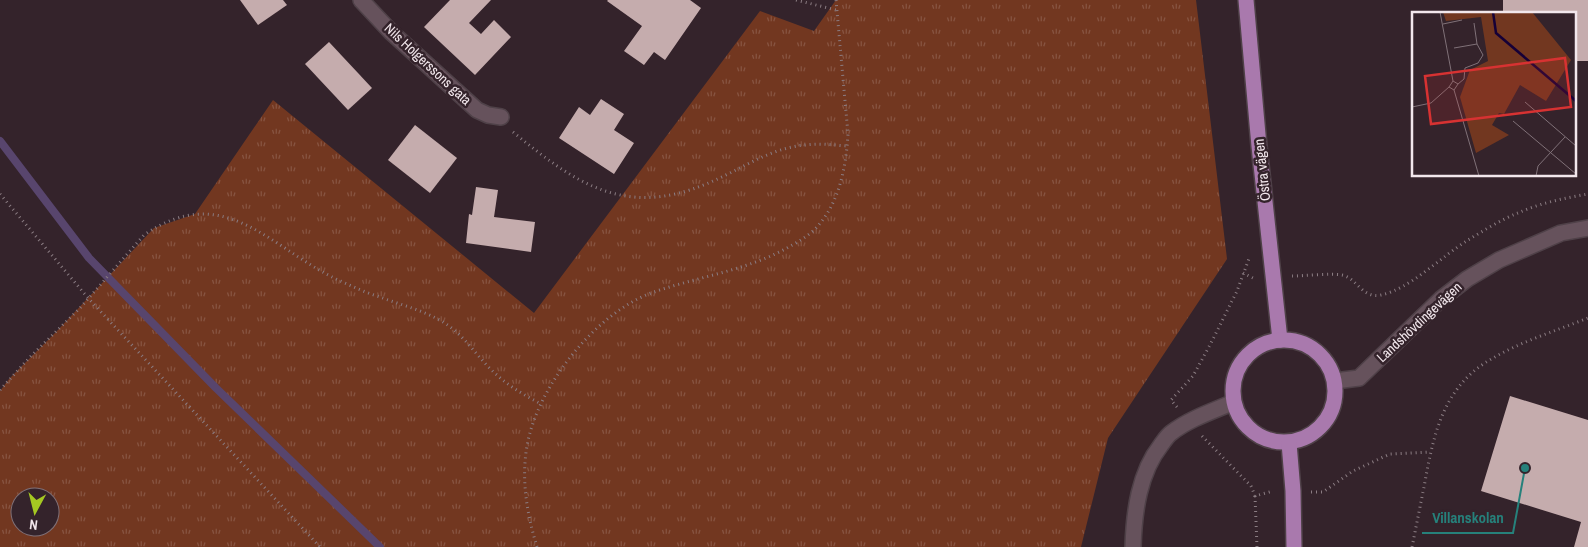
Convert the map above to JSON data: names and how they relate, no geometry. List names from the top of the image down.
{
  "streets": {
    "main road": ["Östra vägen"],
    "street": ["Nils Holgerssons gata", "Landshövdingevägen"]
  },
  "crossings": [
    ["Östra vägen", "Landshövdingevägen"]
  ],
  "places": ["Villanskolan"],
  "north": "bottom"
}
